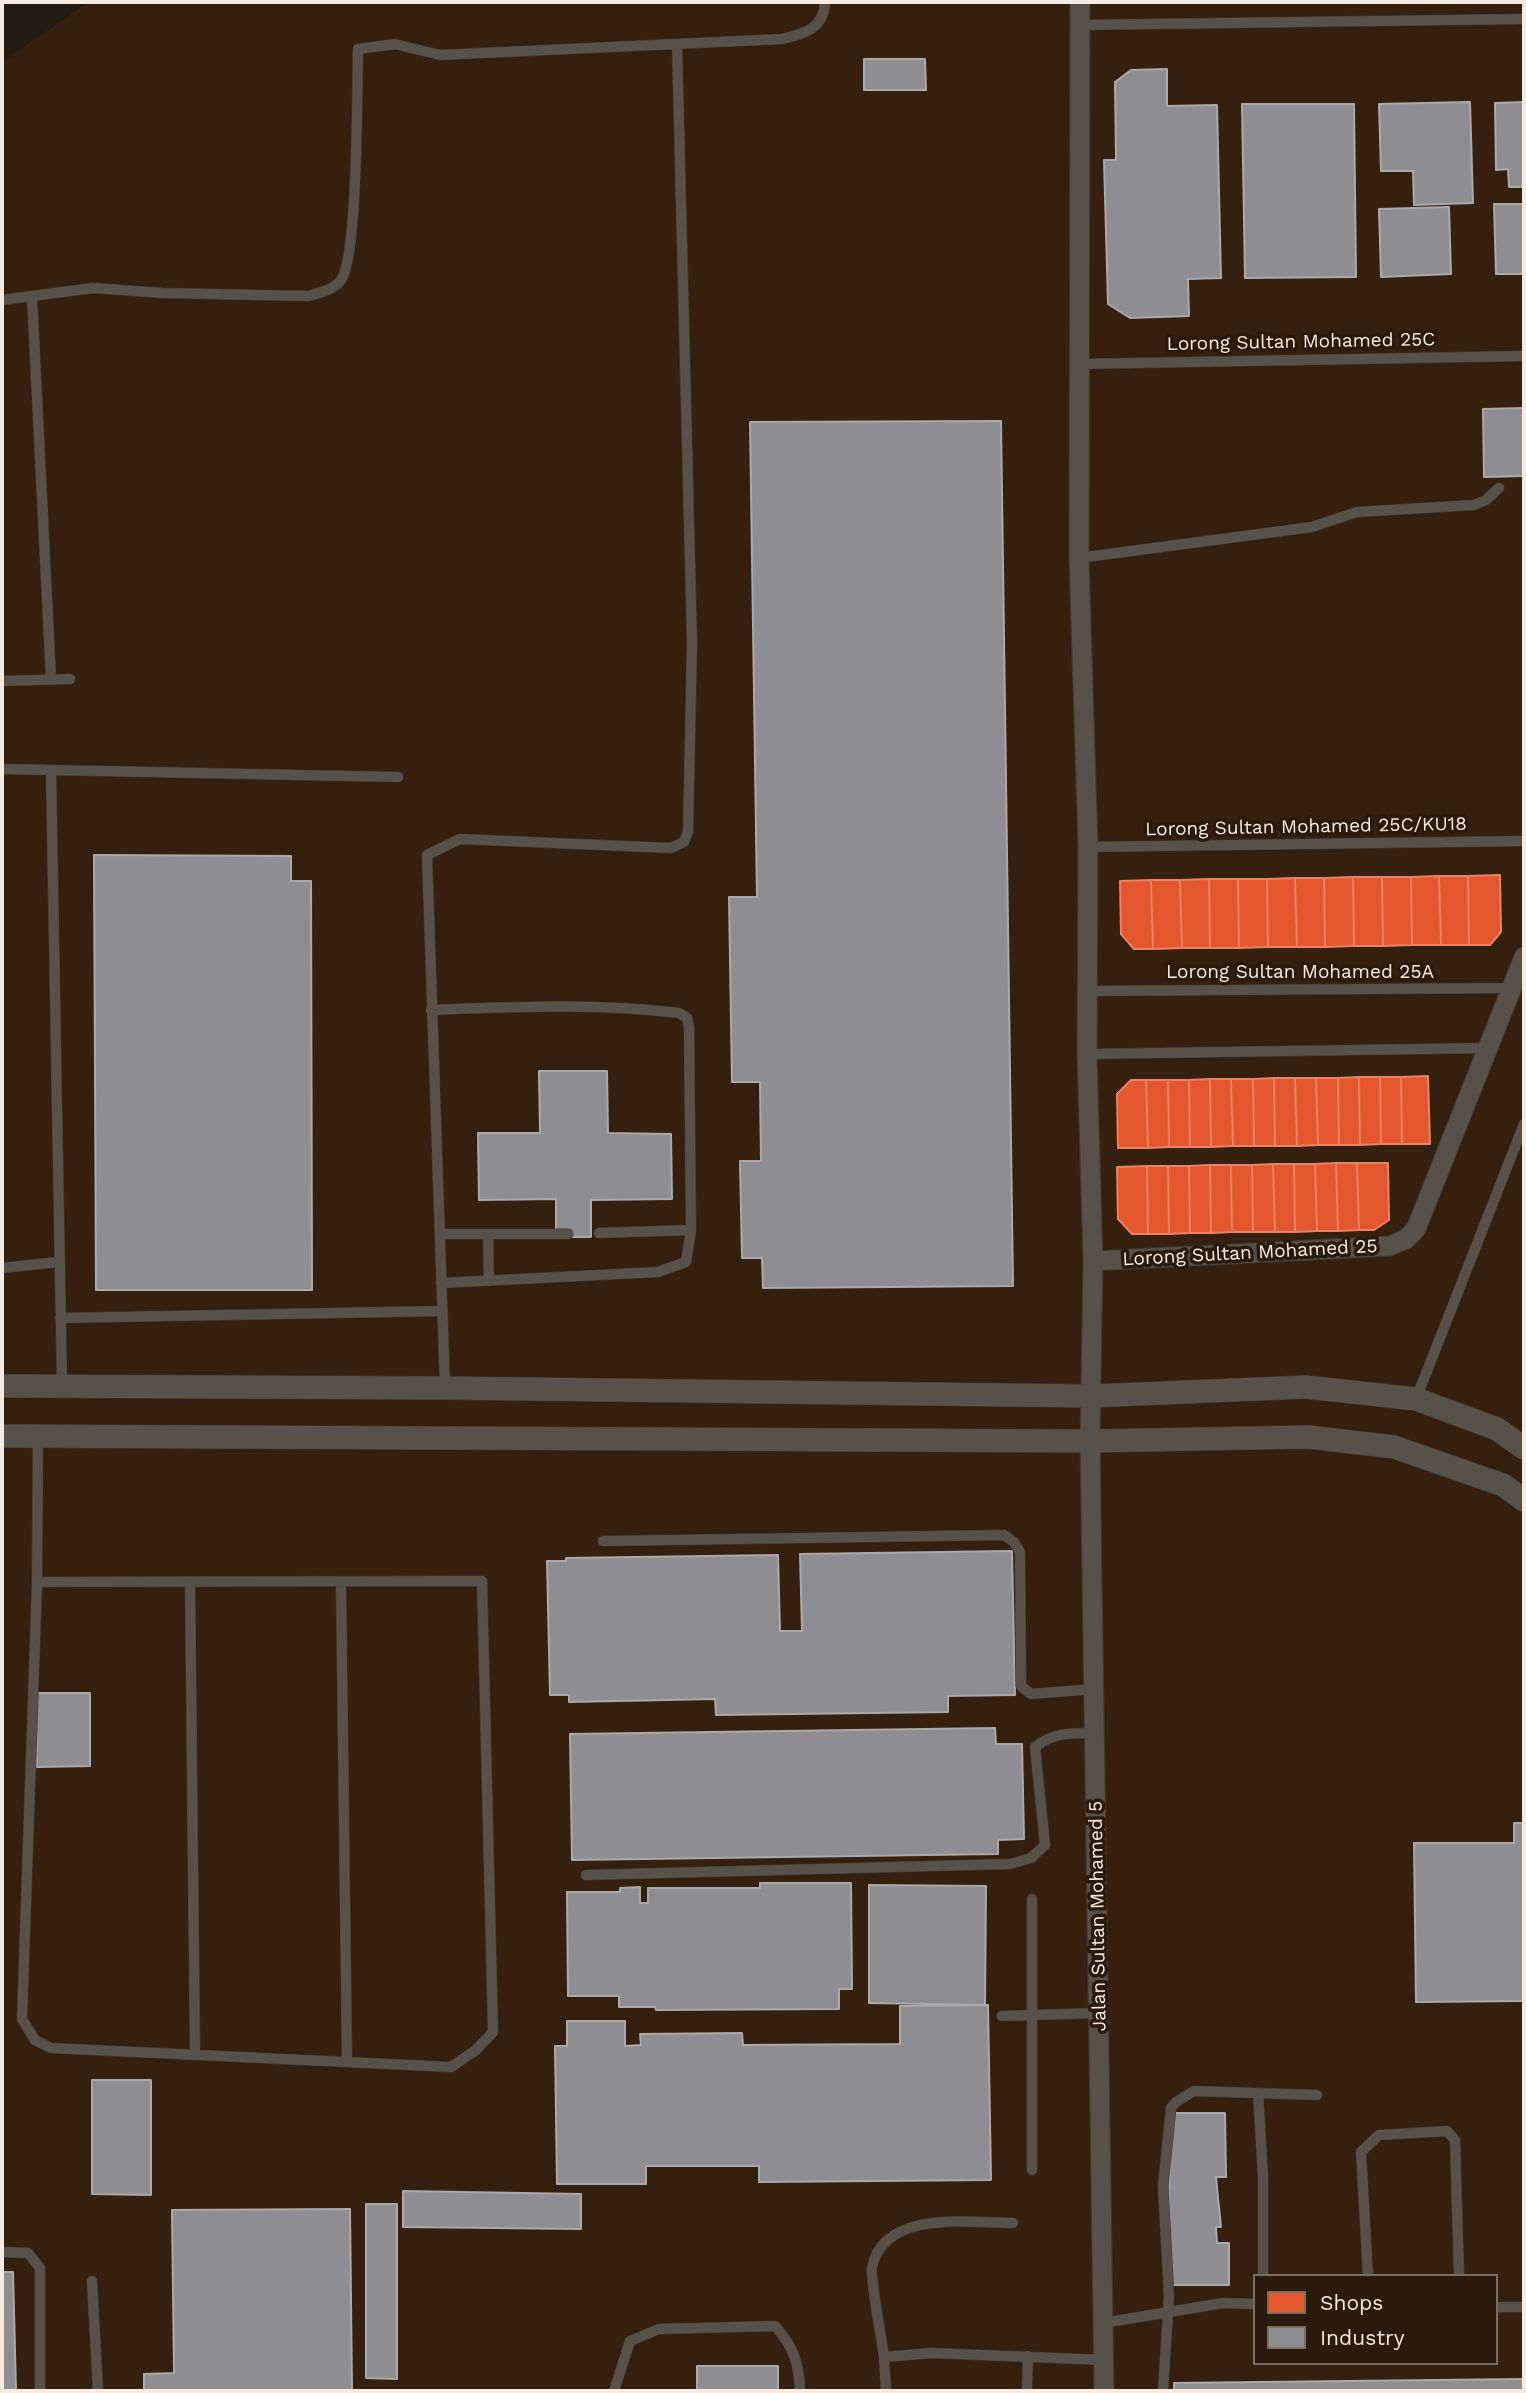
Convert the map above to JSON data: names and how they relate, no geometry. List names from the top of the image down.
{
  "streets": {
    "street": ["Lorong Sultan Mohamed 25", "Jalan Sultan Mohamed 5"],
    "lane": ["Lorong Sultan Mohamed 25C", "Lorong Sultan Mohamed 25C/KU18", "Lorong Sultan Mohamed 25A"]
  },
  "crossings": [
    ["Lorong Sultan Mohamed 25C", "Jalan Sultan Mohamed 5"],
    ["Lorong Sultan Mohamed 25C/KU18", "Jalan Sultan Mohamed 5"],
    ["Lorong Sultan Mohamed 25A", "Lorong Sultan Mohamed 25"],
    ["Lorong Sultan Mohamed 25A", "Jalan Sultan Mohamed 5"],
    ["Lorong Sultan Mohamed 25", "Jalan Sultan Mohamed 5"]
  ],
  "legend": ["Shops", "Industry"]
}
